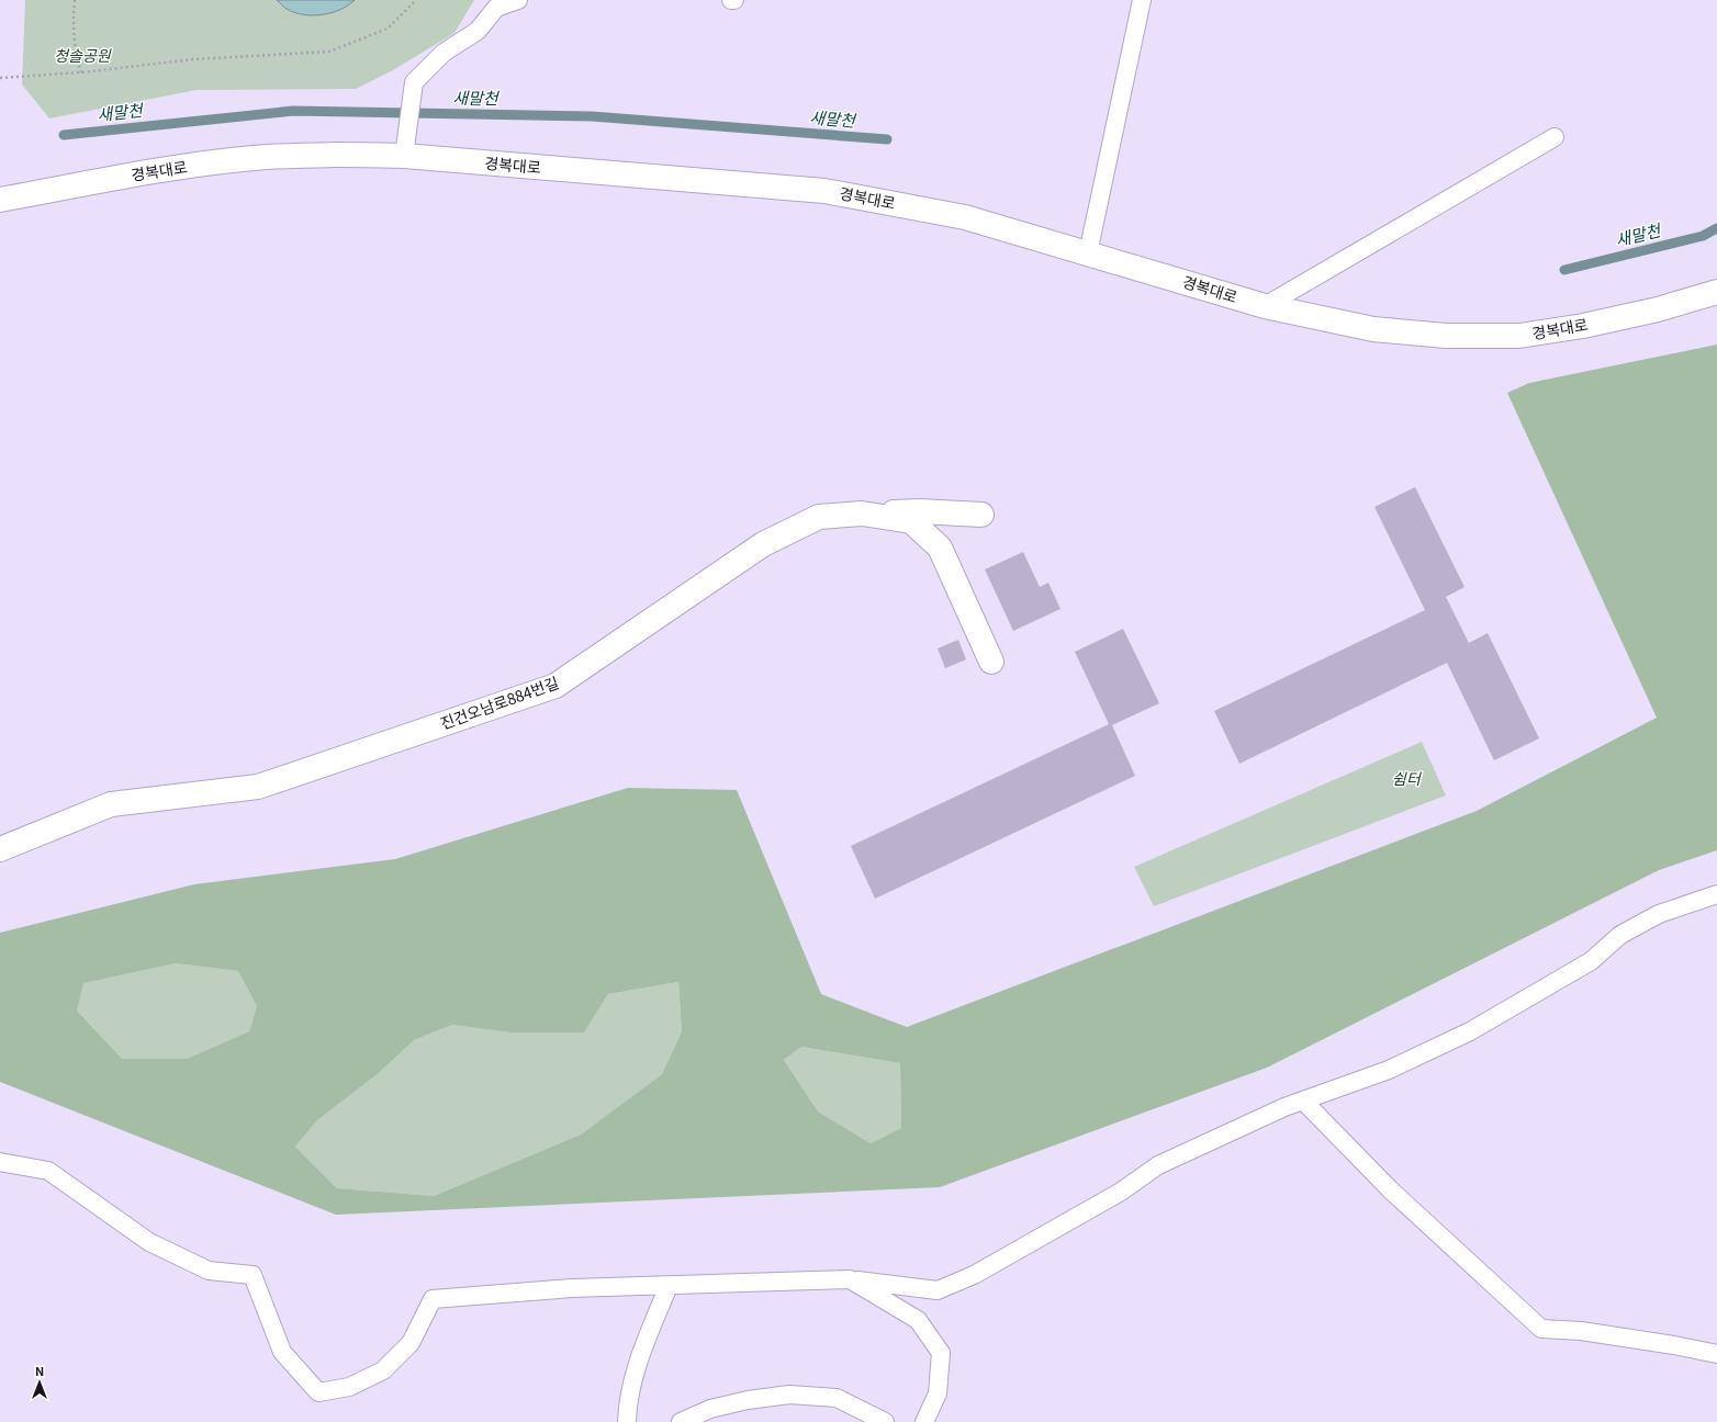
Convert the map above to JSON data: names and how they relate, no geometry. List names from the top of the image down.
{
  "streets": {
    "street": ["경복대로", "진건오남로884번길"]
  },
  "water": ["새말천"],
  "parks": ["청솔공원", "쉼터"],
  "north": "top"
}
